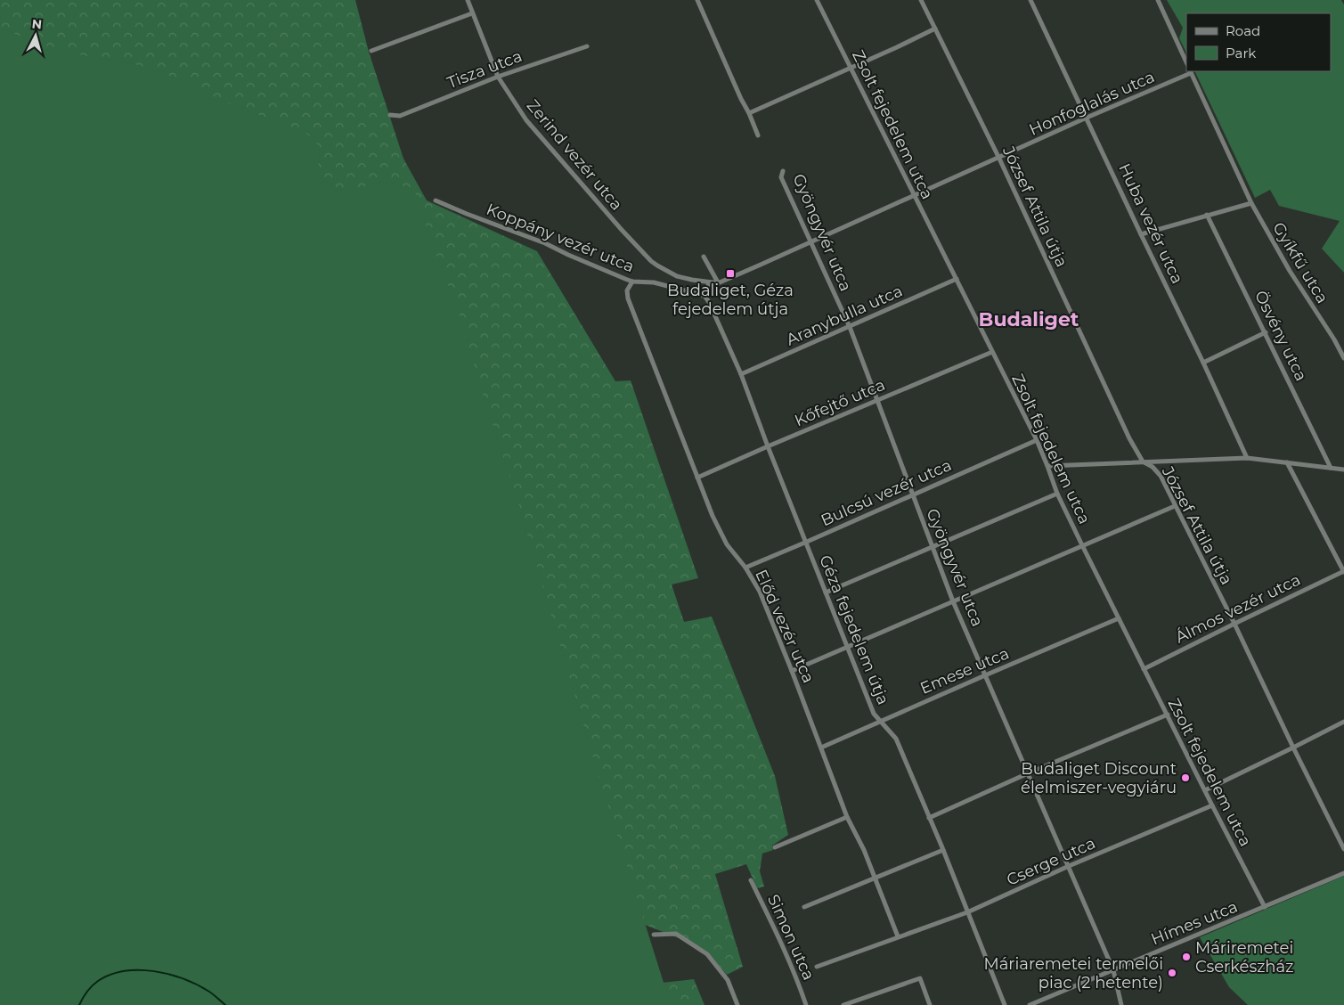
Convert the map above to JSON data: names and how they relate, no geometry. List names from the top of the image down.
{
  "streets": {
    "street": [
      "Tisza utca",
      "Honfoglalás utca",
      "Zsolt fejedelem utca",
      "Zerind vezér utca",
      "József Attila útja",
      "Huba vezér utca",
      "Gyöngyvér utca",
      "Koppány vezér utca",
      "Gyíkfű utca",
      "Aranybulla utca",
      "Ösvény utca",
      "Kőfejtő utca",
      "Bulcsú vezér utca",
      "Álmos vezér utca",
      "Előd vezér utca",
      "Géza fejedelem útja",
      "Emese utca",
      "Cserge utca",
      "Hímes utca",
      "Simon utca"
    ]
  },
  "crossings": [
    ["Tisza utca", "Zerind vezér utca"],
    ["Honfoglalás utca", "Zsolt fejedelem utca"],
    ["Honfoglalás utca", "Zerind vezér utca"],
    ["Honfoglalás utca", "József Attila útja"],
    ["Honfoglalás utca", "Huba vezér utca"],
    ["Honfoglalás utca", "Gyöngyvér utca"],
    ["Honfoglalás utca", "Gyíkfű utca"],
    ["Zsolt fejedelem utca", "Aranybulla utca"],
    ["Zsolt fejedelem utca", "Kőfejtő utca"],
    ["Zsolt fejedelem utca", "Bulcsú vezér utca"],
    ["Zsolt fejedelem utca", "Álmos vezér utca"],
    ["Zsolt fejedelem utca", "Emese utca"],
    ["Zsolt fejedelem utca", "Cserge utca"],
    ["Zsolt fejedelem utca", "Hímes utca"],
    ["József Attila útja", "Álmos vezér utca"],
    ["Gyöngyvér utca", "Aranybulla utca"],
    ["Gyöngyvér utca", "Kőfejtő utca"],
    ["Gyöngyvér utca", "Bulcsú vezér utca"],
    ["Gyöngyvér utca", "Emese utca"],
    ["Gyöngyvér utca", "Cserge utca"],
    ["Gyöngyvér utca", "Hímes utca"],
    ["Koppány vezér utca", "Előd vezér utca"],
    ["Koppány vezér utca", "Géza fejedelem útja"],
    ["Aranybulla utca", "Géza fejedelem útja"],
    ["Kőfejtő utca", "Előd vezér utca"],
    ["Kőfejtő utca", "Géza fejedelem útja"],
    ["Bulcsú vezér utca", "Előd vezér utca"],
    ["Bulcsú vezér utca", "Géza fejedelem útja"],
    ["Előd vezér utca", "Emese utca"],
    ["Előd vezér utca", "Cserge utca"],
    ["Géza fejedelem útja", "Emese utca"],
    ["Géza fejedelem útja", "Cserge utca"]
  ],
  "districts": ["Budaliget"],
  "places": {
    "transit": ["Budaliget, Géza fejedelem útja"],
    "other": ["Budaliget Discount élelmiszer-vegyiáru", "Máriremetei Cserkészház", "Máriaremetei termelői piac (2 hetente)"]
  },
  "legend": ["Road", "Park"],
  "north": "top"
}
